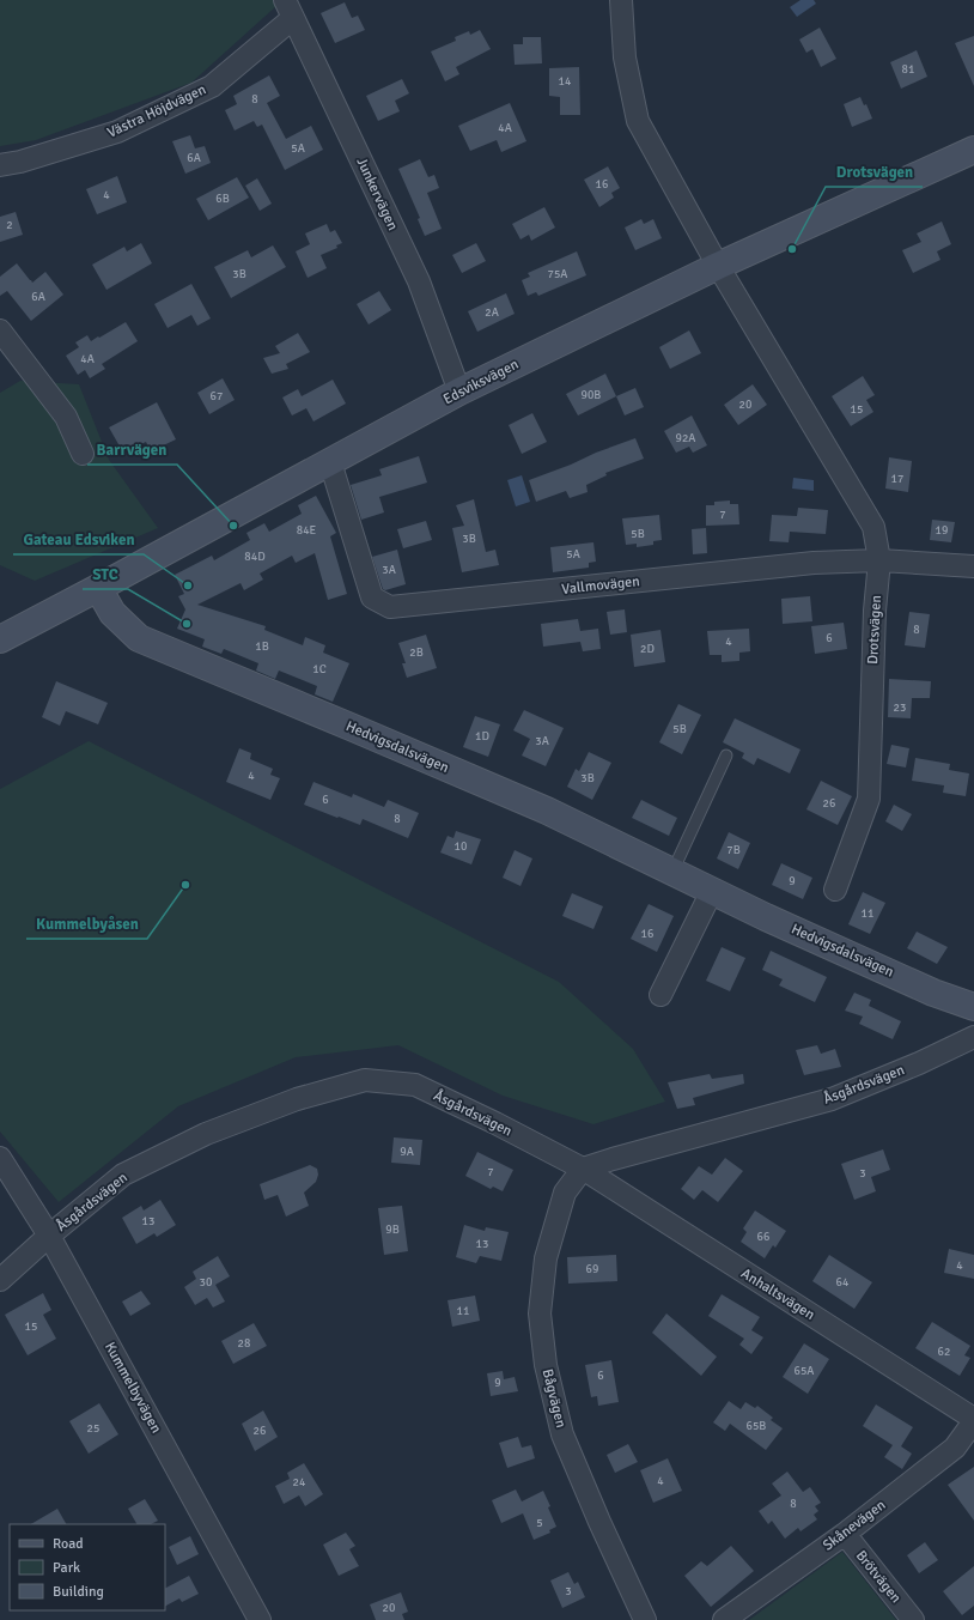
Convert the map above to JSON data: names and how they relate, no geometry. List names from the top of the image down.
{
  "streets": {
    "street": [
      "Västra Höjdvägen",
      "Junkervägen",
      "Edsviksvägen",
      "Vallmovägen",
      "Drotsvägen",
      "Hedvigsdalsvägen",
      "Åsgårdsvägen",
      "Anhaltsvägen",
      "Kummelbyvägen",
      "Bågvägen",
      "Skånevägen",
      "Brötvägen"
    ]
  },
  "crossings": [
    ["Västra Höjdvägen", "Junkervägen"],
    ["Junkervägen", "Edsviksvägen"],
    ["Edsviksvägen", "Vallmovägen"],
    ["Edsviksvägen", "Drotsvägen"],
    ["Edsviksvägen", "Hedvigsdalsvägen"],
    ["Vallmovägen", "Drotsvägen"],
    ["Åsgårdsvägen", "Anhaltsvägen"],
    ["Åsgårdsvägen", "Kummelbyvägen"],
    ["Åsgårdsvägen", "Bågvägen"],
    ["Anhaltsvägen", "Bågvägen"],
    ["Anhaltsvägen", "Skånevägen"],
    ["Skånevägen", "Brötvägen"]
  ],
  "places": [
    "Drotsvägen",
    "Barrvägen",
    "Gateau Edsviken",
    "STC",
    "Kummelbyåsen"
  ],
  "house_numbers": [
    "81",
    "14",
    "8",
    "4A",
    "5A",
    "6A",
    "16",
    "4",
    "6B",
    "2",
    "3B",
    "75A",
    "6A",
    "2A",
    "4A",
    "90B",
    "67",
    "20",
    "15",
    "92A",
    "17",
    "7",
    "84E",
    "19",
    "5B",
    "3B",
    "5A",
    "84D",
    "3A",
    "8",
    "6",
    "4",
    "1B",
    "2D",
    "2B",
    "1C",
    "23",
    "5B",
    "1D",
    "3A",
    "4",
    "3B",
    "6",
    "26",
    "8",
    "10",
    "7B",
    "9",
    "11",
    "16",
    "9A",
    "7",
    "3",
    "13",
    "9B",
    "66",
    "13",
    "4",
    "69",
    "30",
    "64",
    "11",
    "15",
    "28",
    "62",
    "65A",
    "6",
    "9",
    "65B",
    "25",
    "26",
    "4",
    "24",
    "8",
    "5",
    "3",
    "20"
  ],
  "legend": ["Road", "Park", "Building"]
}
